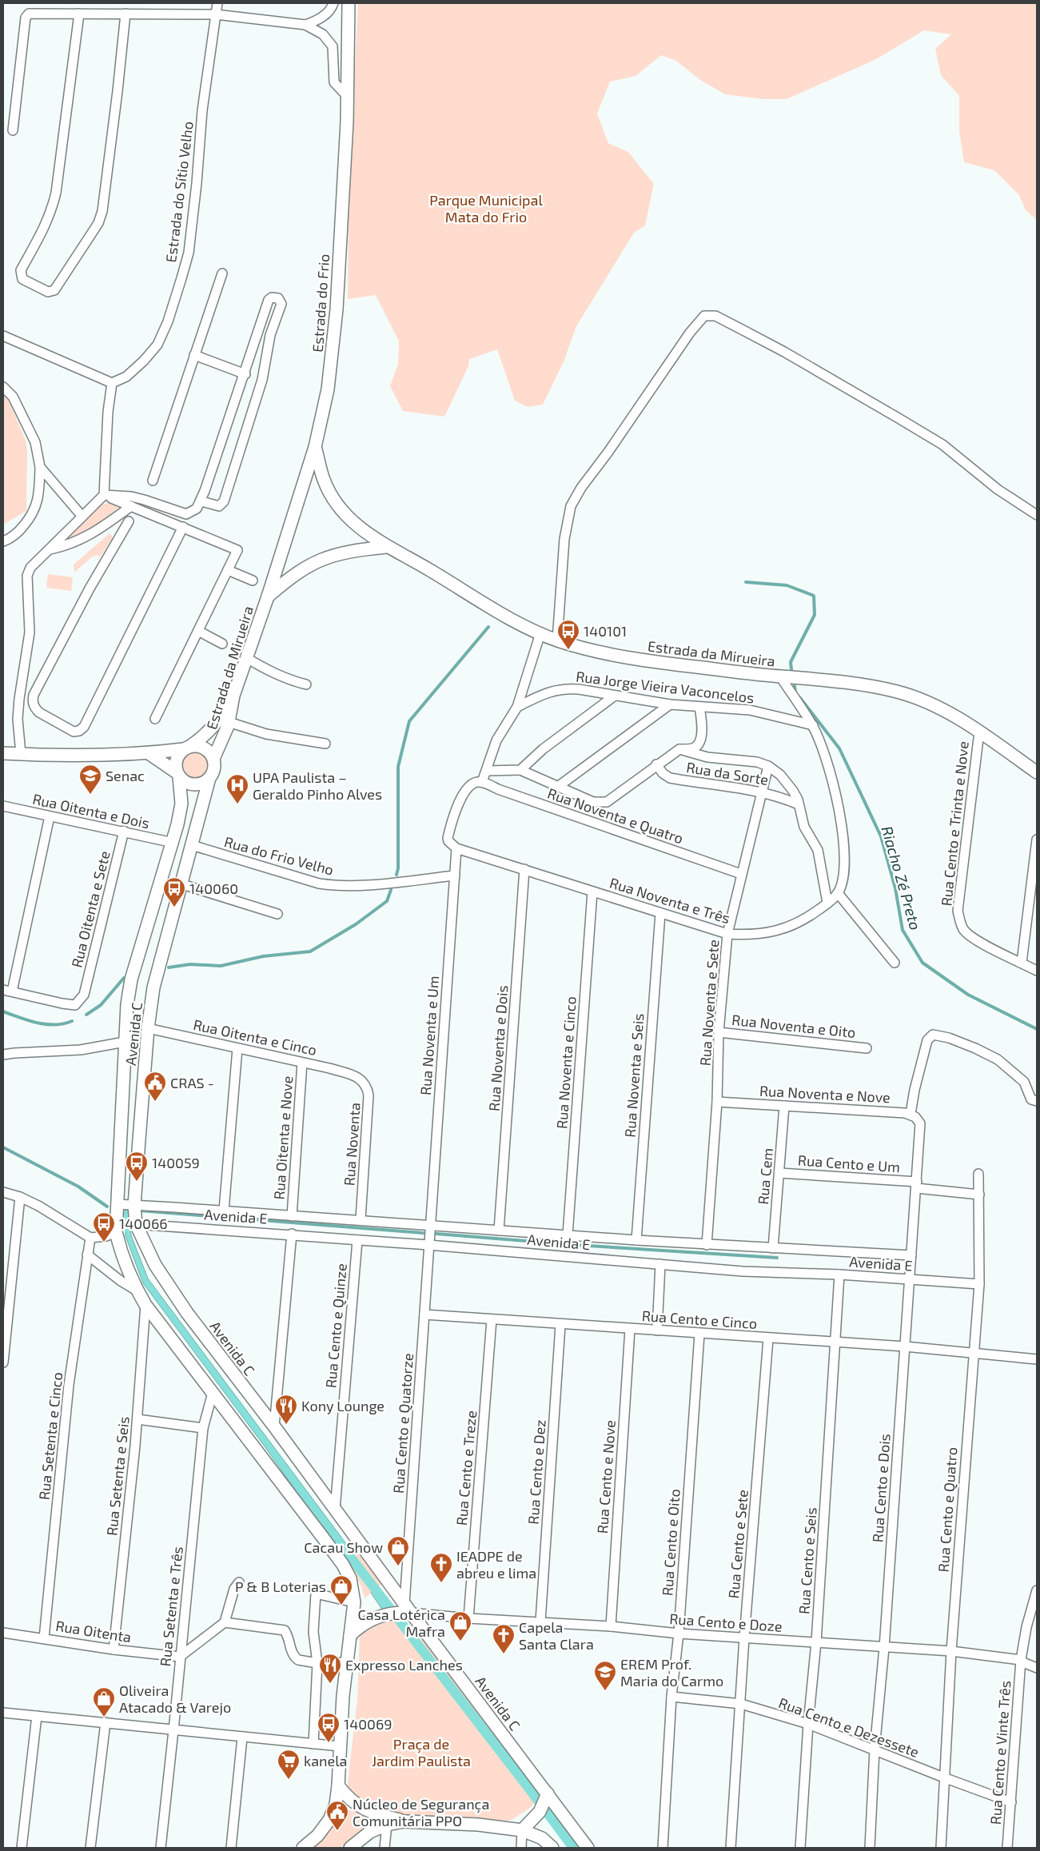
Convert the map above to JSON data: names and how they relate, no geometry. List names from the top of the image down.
{
  "streets": {
    "main road": ["Estrada do Frio", "Estrada da Mirueira", "Avenida C"],
    "street": [
      "Estrada do Sítio Velho",
      "Rua Jorge Vieira Vaconcelos",
      "Rua da Sorte",
      "Rua Oitenta e Dois",
      "Rua Noventa e Quatro",
      "Rua Cento e Trinta e Nove",
      "Rua do Frio Velho",
      "Rua Noventa e Três",
      "Rua Oitenta e Sete",
      "Rua Noventa e Sete",
      "Rua Noventa e Oito",
      "Rua Noventa e Um",
      "Rua Oitenta e Cinco",
      "Rua Noventa e Dois",
      "Rua Noventa e Cinco",
      "Rua Noventa e Seis",
      "Rua Noventa e Nove",
      "Rua Oitenta e Nove",
      "Rua Noventa",
      "Rua Cento e Um",
      "Rua Cem",
      "Avenida E",
      "Rua Cento e Cinco",
      "Rua Cento e Quinze",
      "Rua Cento e Quatorze",
      "Rua Setenta e Cinco",
      "Rua Cento e Treze",
      "Rua Cento e Dez",
      "Rua Setenta e Seis",
      "Rua Cento e Nove",
      "Rua Cento e Dois",
      "Rua Cento e Quatro",
      "Rua Cento e Oito",
      "Rua Cento e Sete",
      "Rua Cento e Seis",
      "Rua Setenta e Três",
      "Rua Cento e Doze",
      "Rua Oitenta",
      "Rua Cento e Dezessete",
      "Rua Cento e Vinte Três"
    ]
  },
  "crossings": [
    ["Estrada do Frio", "Estrada da Mirueira"],
    ["Estrada da Mirueira", "Rua Cento e Trinta e Nove"],
    ["Estrada da Mirueira", "Avenida C"],
    ["Rua da Sorte", "Rua Noventa e Sete"],
    ["Rua Oitenta e Dois", "Rua Oitenta e Sete"],
    ["Rua Oitenta e Dois", "Avenida C"],
    ["Rua Noventa e Quatro", "Rua Noventa e Sete"],
    ["Rua do Frio Velho", "Avenida C"],
    ["Rua do Frio Velho", "Rua Noventa e Um"],
    ["Rua Noventa e Três", "Rua Noventa e Sete"],
    ["Rua Noventa e Três", "Rua Noventa e Um"],
    ["Rua Noventa e Três", "Rua Noventa e Dois"],
    ["Rua Noventa e Três", "Rua Noventa e Cinco"],
    ["Rua Noventa e Três", "Rua Noventa e Seis"],
    ["Rua Noventa e Sete", "Rua Noventa e Oito"],
    ["Rua Noventa e Sete", "Rua Noventa e Nove"],
    ["Rua Noventa e Sete", "Avenida E"],
    ["Avenida C", "Rua Oitenta e Cinco"],
    ["Avenida C", "Avenida E"],
    ["Avenida C", "Rua Cento e Quinze"],
    ["Avenida C", "Rua Cento e Quatorze"],
    ["Avenida C", "Rua Setenta e Seis"],
    ["Avenida C", "Rua Setenta e Três"],
    ["Avenida C", "Rua Cento e Doze"],
    ["Rua Noventa e Um", "Avenida E"],
    ["Rua Noventa e Um", "Rua Cento e Quatorze"],
    ["Rua Oitenta e Cinco", "Rua Oitenta e Nove"],
    ["Rua Oitenta e Cinco", "Rua Noventa"],
    ["Rua Noventa e Dois", "Avenida E"],
    ["Rua Noventa e Cinco", "Avenida E"],
    ["Rua Noventa e Seis", "Avenida E"],
    ["Rua Noventa e Nove", "Rua Cem"],
    ["Rua Noventa e Nove", "Rua Cento e Dois"],
    ["Rua Oitenta e Nove", "Avenida E"],
    ["Rua Noventa", "Avenida E"],
    ["Rua Cento e Um", "Rua Cem"],
    ["Rua Cento e Um", "Rua Cento e Dois"],
    ["Rua Cento e Um", "Rua Cento e Quatro"],
    ["Rua Cem", "Avenida E"],
    ["Avenida E", "Rua Cento e Quinze"],
    ["Avenida E", "Rua Cento e Quatorze"],
    ["Avenida E", "Rua Cento e Dois"],
    ["Avenida E", "Rua Cento e Quatro"],
    ["Avenida E", "Rua Cento e Seis"],
    ["Rua Cento e Cinco", "Rua Cento e Quatorze"],
    ["Rua Cento e Cinco", "Rua Cento e Treze"],
    ["Rua Cento e Cinco", "Rua Cento e Dez"],
    ["Rua Cento e Cinco", "Rua Cento e Nove"],
    ["Rua Cento e Cinco", "Rua Cento e Dois"],
    ["Rua Cento e Cinco", "Rua Cento e Quatro"],
    ["Rua Cento e Cinco", "Rua Cento e Oito"],
    ["Rua Cento e Cinco", "Rua Cento e Sete"],
    ["Rua Cento e Cinco", "Rua Cento e Seis"],
    ["Rua Cento e Quatorze", "Rua Cento e Doze"],
    ["Rua Setenta e Cinco", "Rua Oitenta"],
    ["Rua Cento e Treze", "Rua Cento e Doze"],
    ["Rua Cento e Dez", "Rua Cento e Doze"],
    ["Rua Setenta e Seis", "Rua Oitenta"],
    ["Rua Cento e Nove", "Rua Cento e Doze"],
    ["Rua Cento e Dois", "Rua Cento e Doze"],
    ["Rua Cento e Dois", "Rua Cento e Dezessete"],
    ["Rua Cento e Quatro", "Rua Cento e Doze"],
    ["Rua Cento e Quatro", "Rua Cento e Dezessete"],
    ["Rua Cento e Oito", "Rua Cento e Doze"],
    ["Rua Cento e Oito", "Rua Cento e Dezessete"],
    ["Rua Cento e Sete", "Rua Cento e Doze"],
    ["Rua Cento e Sete", "Rua Cento e Dezessete"],
    ["Rua Cento e Seis", "Rua Cento e Doze"],
    ["Rua Cento e Seis", "Rua Cento e Dezessete"],
    ["Rua Setenta e Três", "Rua Oitenta"],
    ["Rua Cento e Doze", "Rua Cento e Vinte Três"],
    ["Rua Cento e Dezessete", "Rua Cento e Vinte Três"]
  ],
  "water": ["Riacho Zé Preto"],
  "parks": ["Parque Municipal Mata do Frio", "Praça de Jardim Paulista"],
  "places": {
    "bus stop": [
      "140101",
      "140060",
      "140059",
      "140066",
      "140069"
    ],
    "school or university": ["Senac", "EREM Prof. Maria do Carmo"],
    "hospital": ["UPA Paulista – Geraldo Pinho Alves"],
    "public building": ["CRAS -", "Núcleo de Segurança Comunitária PPO"],
    "restaurant": ["Kony Lounge", "Expresso Lanches"],
    "shop": [
      "Cacau Show",
      "P & B Loterias",
      "Casa Lotérica Mafra",
      "Oliveira Atacado & Varejo"
    ],
    "church": ["IEADPE de abreu e lima", "Capela Santa Clara"],
    "supermarket": ["kanela"]
  }
}
